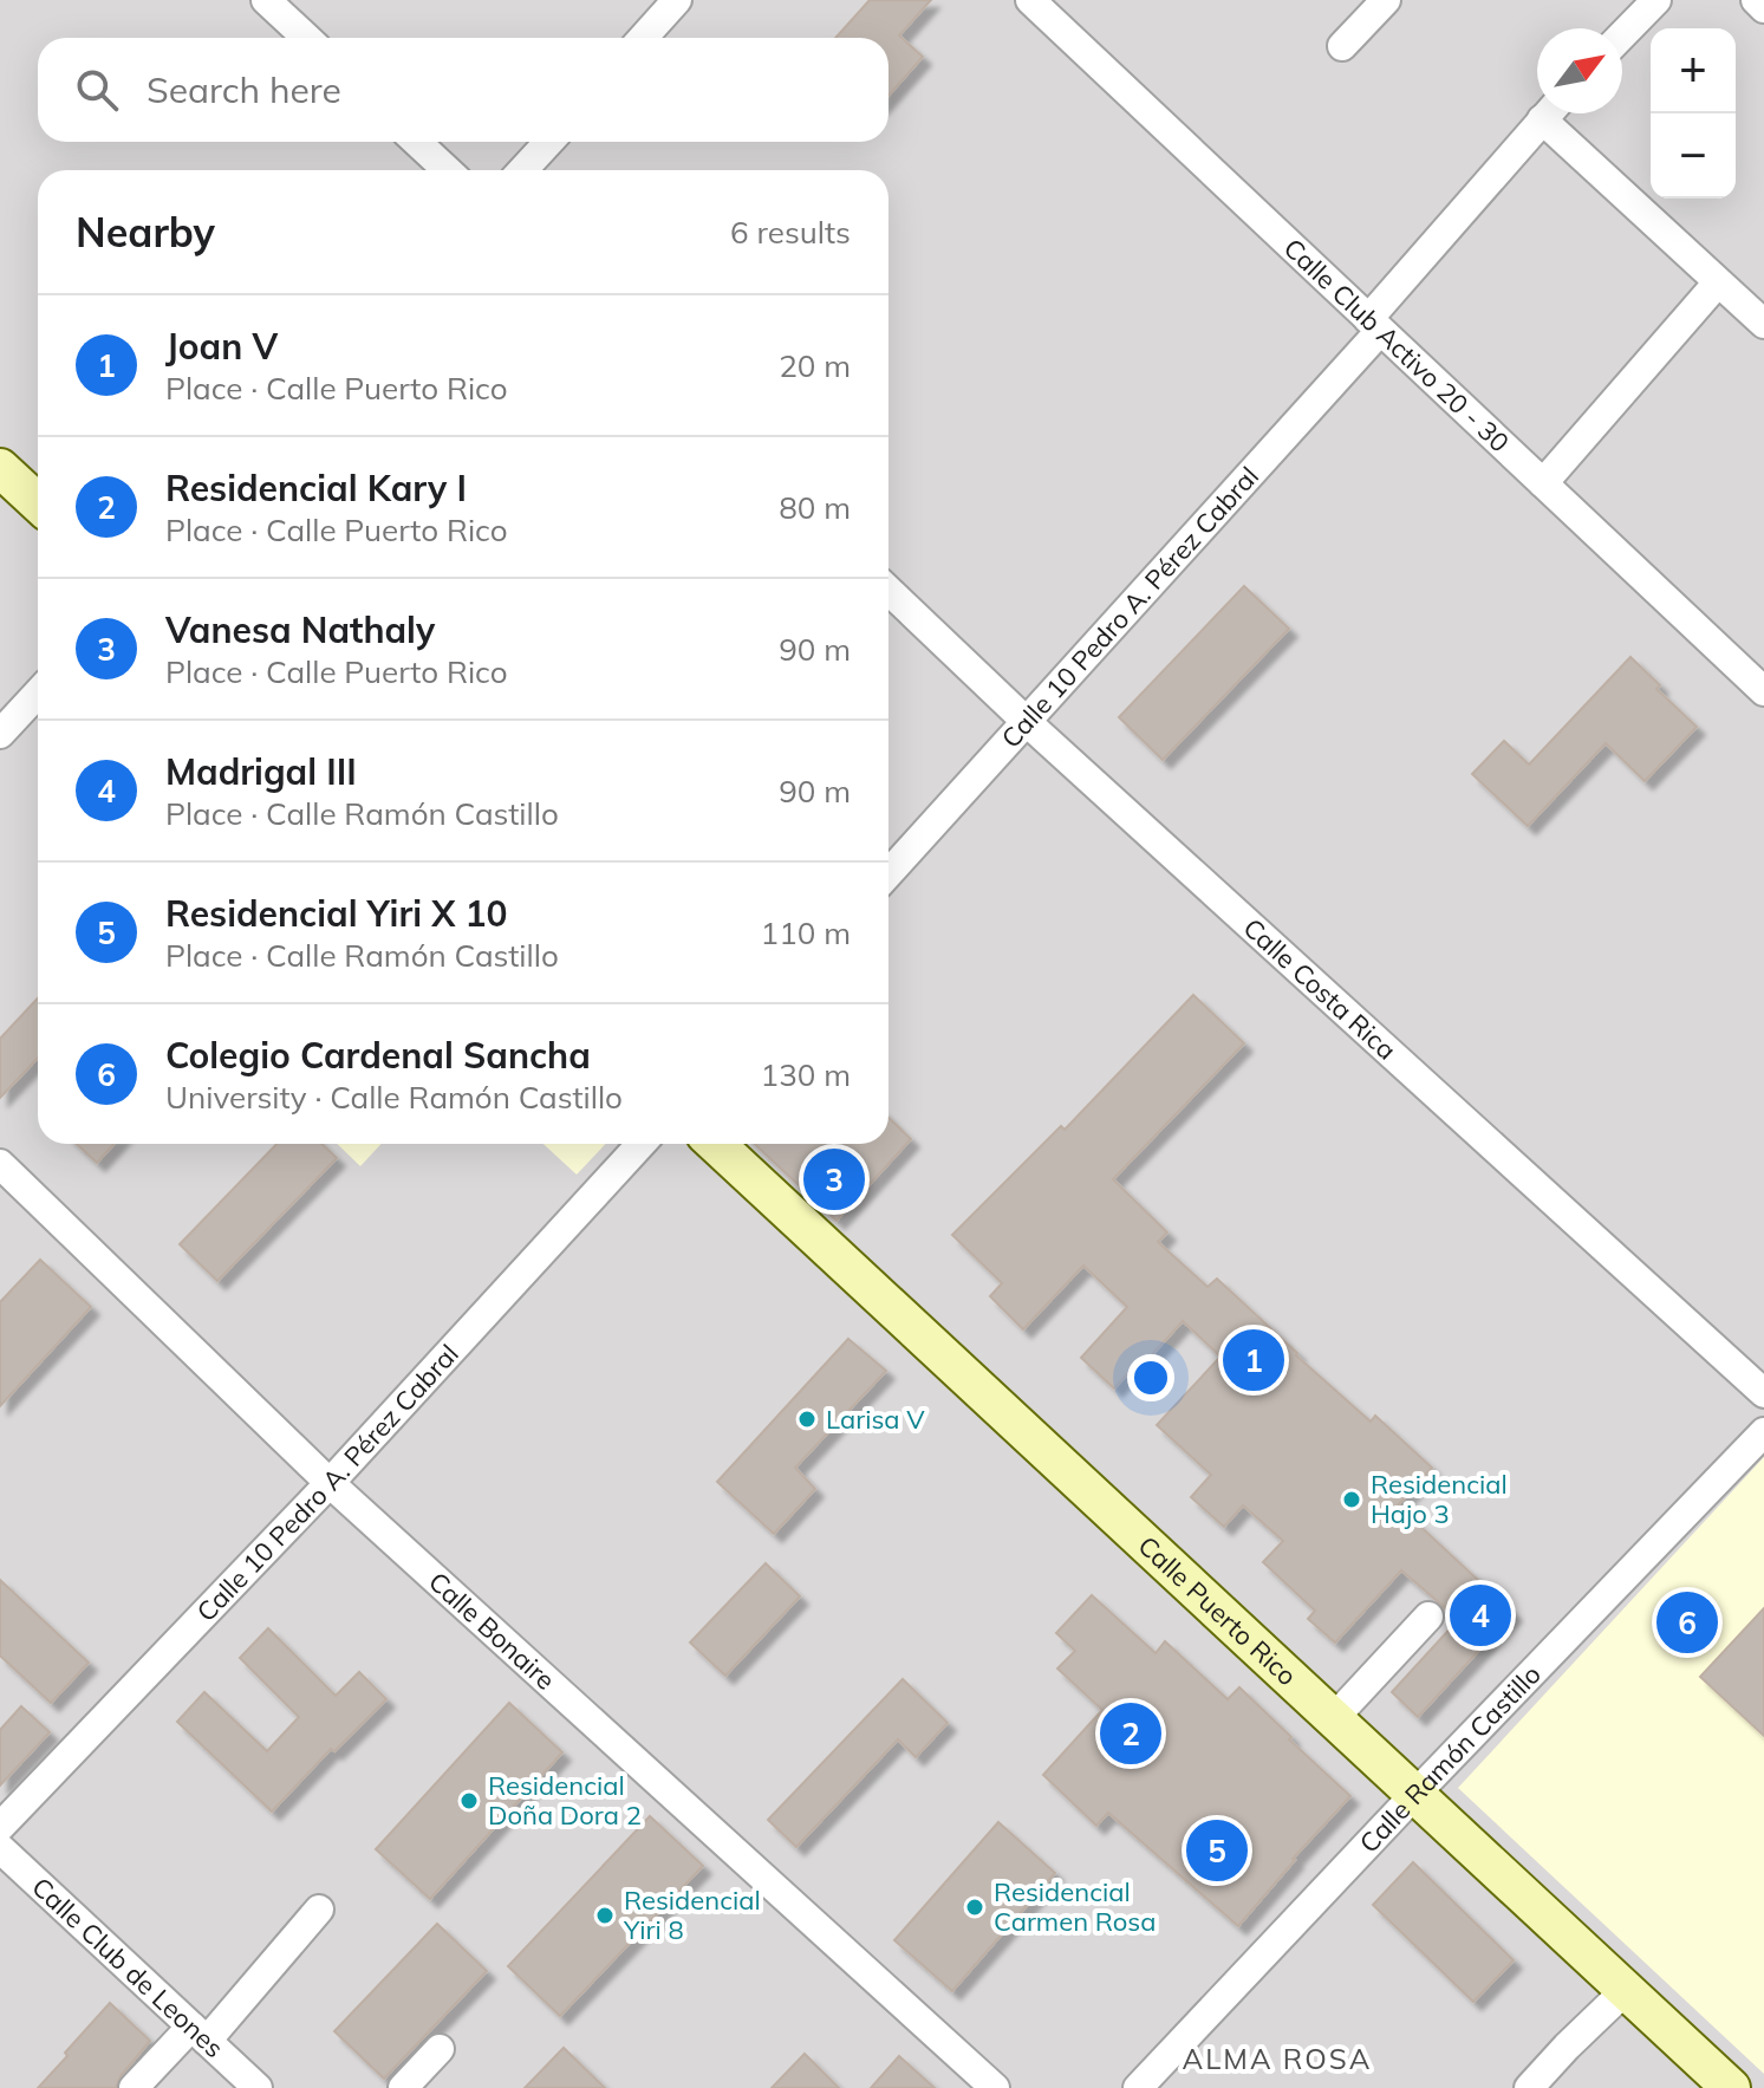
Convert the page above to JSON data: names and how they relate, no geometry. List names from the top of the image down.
{
  "streets": {
    "street": [
      "Calle Club Activo 20 - 30",
      "Calle 10 Pedro A. Pérez Cabral",
      "Calle Costa Rica",
      "Calle Puerto Rico",
      "Calle Bonaire",
      "Calle Ramón Castillo",
      "Calle Club de Leones"
    ]
  },
  "crossings": [
    ["Calle Club Activo 20 - 30", "Calle 10 Pedro A. Pérez Cabral"],
    ["Calle 10 Pedro A. Pérez Cabral", "Calle Costa Rica"],
    ["Calle 10 Pedro A. Pérez Cabral", "Calle Bonaire"],
    ["Calle Puerto Rico", "Calle Ramón Castillo"]
  ],
  "districts": ["ALMA ROSA"],
  "places": [
    "Larisa V",
    "Residencial Hajo 3",
    "Residencial Doña Dora 2",
    "Residencial Carmen Rosa",
    "Residencial Yiri 8"
  ],
  "north": "top right",
  "page": {
    "map_buttons": ["+", "−"],
    "search": "Search here",
    "heading": ["Nearby", "6 results"],
    "list": [
      {
        "mark": "1",
        "name": "Joan V",
        "note": "Place · Calle Puerto Rico",
        "value": "20 m"
      },
      {
        "mark": "2",
        "name": "Residencial Kary I",
        "note": "Place · Calle Puerto Rico",
        "value": "80 m"
      },
      {
        "mark": "3",
        "name": "Vanesa Nathaly",
        "note": "Place · Calle Puerto Rico",
        "value": "90 m"
      },
      {
        "mark": "4",
        "name": "Madrigal III",
        "note": "Place · Calle Ramón Castillo",
        "value": "90 m"
      },
      {
        "mark": "5",
        "name": "Residencial Yiri X 10",
        "note": "Place · Calle Ramón Castillo",
        "value": "110 m"
      },
      {
        "mark": "6",
        "name": "Colegio Cardenal Sancha",
        "note": "University · Calle Ramón Castillo",
        "value": "130 m"
      }
    ],
    "pins": [
      "3",
      "1",
      "4",
      "6",
      "2",
      "5"
    ]
  }
}
